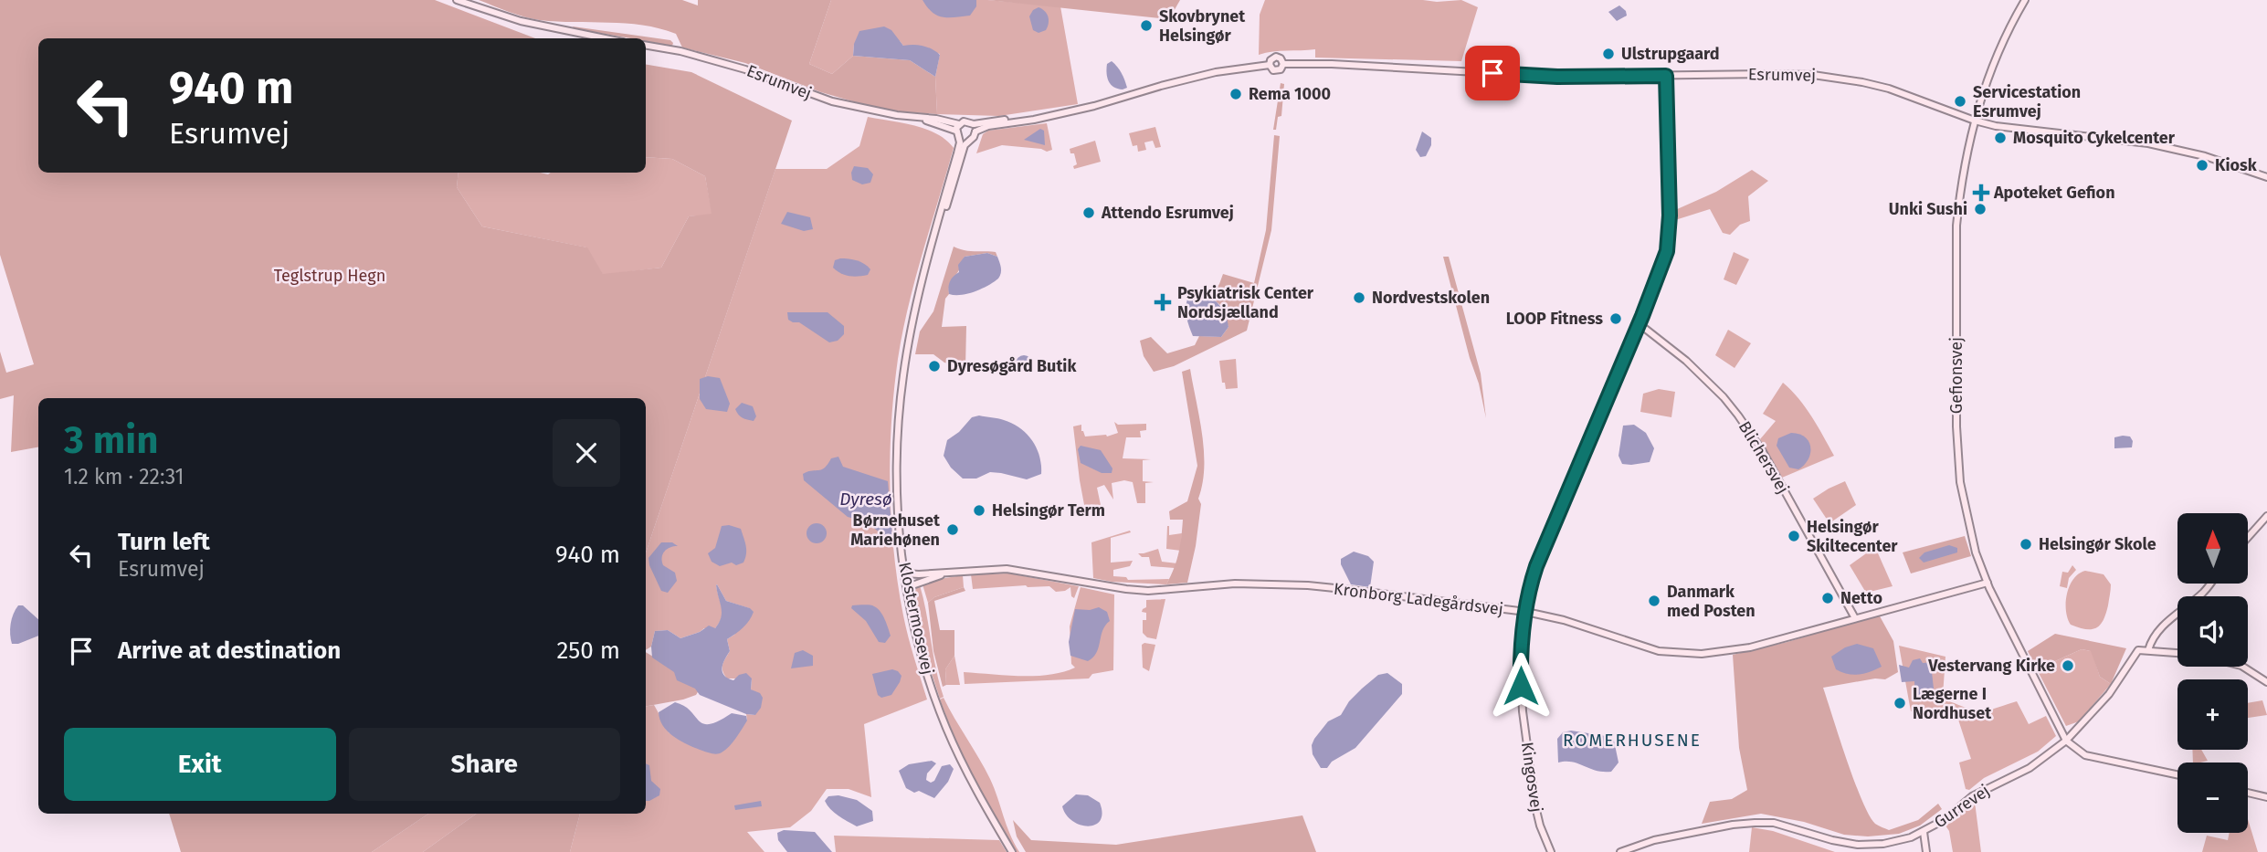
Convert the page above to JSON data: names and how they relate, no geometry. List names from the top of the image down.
{
  "streets": {
    "main road": [
      "Esrumvej",
      "Gefionsvej",
      "Blichersvej",
      "Kronborg Ladegårdsvej",
      "Klostermosevej",
      "Kingosvej",
      "Gurrevej"
    ]
  },
  "crossings": [
    ["Esrumvej", "Gefionsvej"],
    ["Esrumvej", "Klostermosevej"],
    ["Esrumvej", "Kingosvej"],
    ["Gefionsvej", "Kronborg Ladegårdsvej"],
    ["Gefionsvej", "Gurrevej"],
    ["Blichersvej", "Kronborg Ladegårdsvej"],
    ["Blichersvej", "Kingosvej"],
    ["Kronborg Ladegårdsvej", "Klostermosevej"],
    ["Kronborg Ladegårdsvej", "Kingosvej"]
  ],
  "districts": ["ROMERHUSENE"],
  "water": ["Dyresø"],
  "parks": ["Teglstrup Hegn"],
  "places": {
    "other": [
      "Skovbrynet Helsingør",
      "Ulstrupgaard",
      "Rema 1000",
      "Servicestation Esrumvej",
      "Mosquito Cykelcenter",
      "Kiosk",
      "Unki Sushi",
      "Attendo Esrumvej",
      "Nordvestskolen",
      "LOOP Fitness",
      "Dyresøgård Butik",
      "Helsingør Term",
      "Børnehuset Mariehønen",
      "Helsingør Skiltecenter",
      "Helsingør Skole",
      "Netto",
      "Danmark med Posten",
      "Vestervang Kirke",
      "Lægerne I Nordhuset"
    ],
    "health": ["Apoteket Gefion", "Psykiatrisk Center Nordsjælland"]
  },
  "north": "top",
  "page": {
    "turn": ["940 m", "Esrumvej"],
    "heading": ["3 min", "1.2 km · 22:31"],
    "list": [
      {
        "name": "Turn left",
        "note": "Esrumvej",
        "value": "940 m"
      },
      {
        "name": "Arrive at destination",
        "value": "250 m"
      }
    ],
    "map_buttons": ["+", "−"],
    "buttons": ["Exit", "Share"]
  }
}
